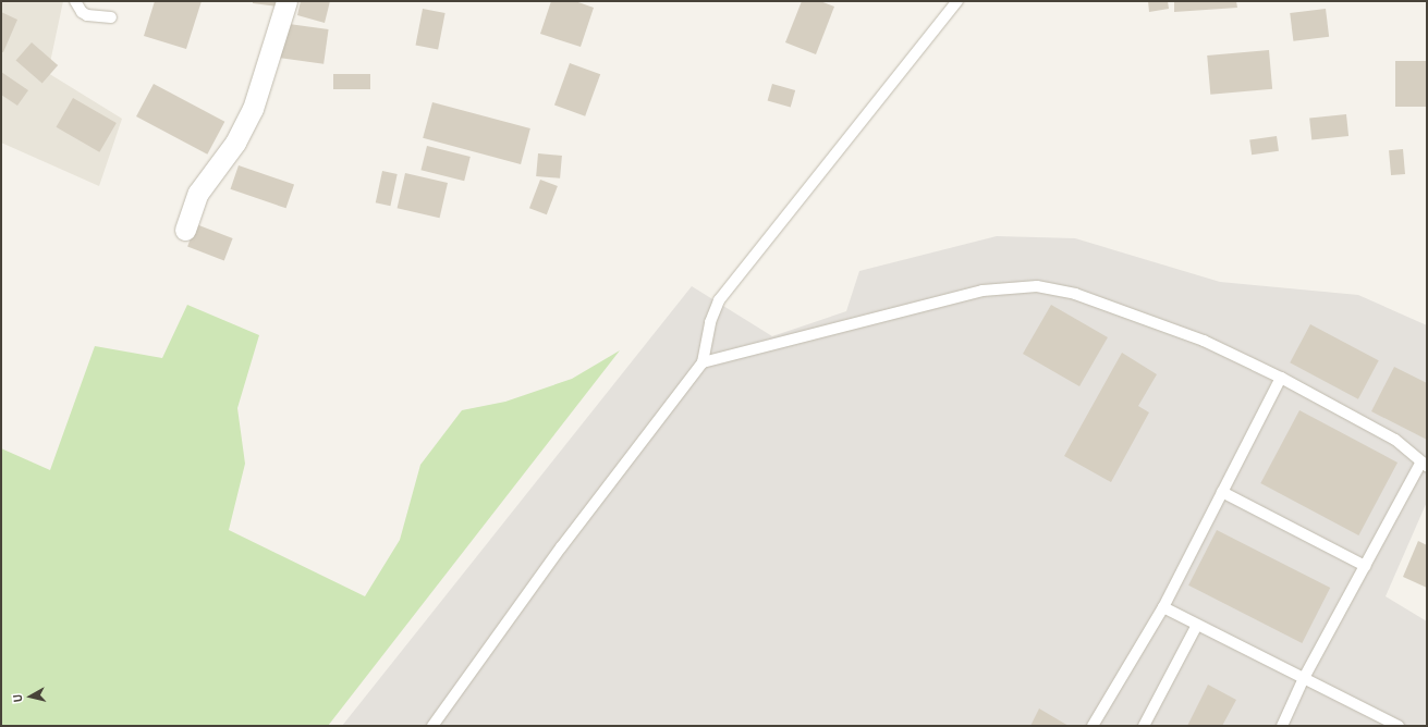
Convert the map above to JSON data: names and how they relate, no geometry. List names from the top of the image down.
{
  "north": "left"
}
